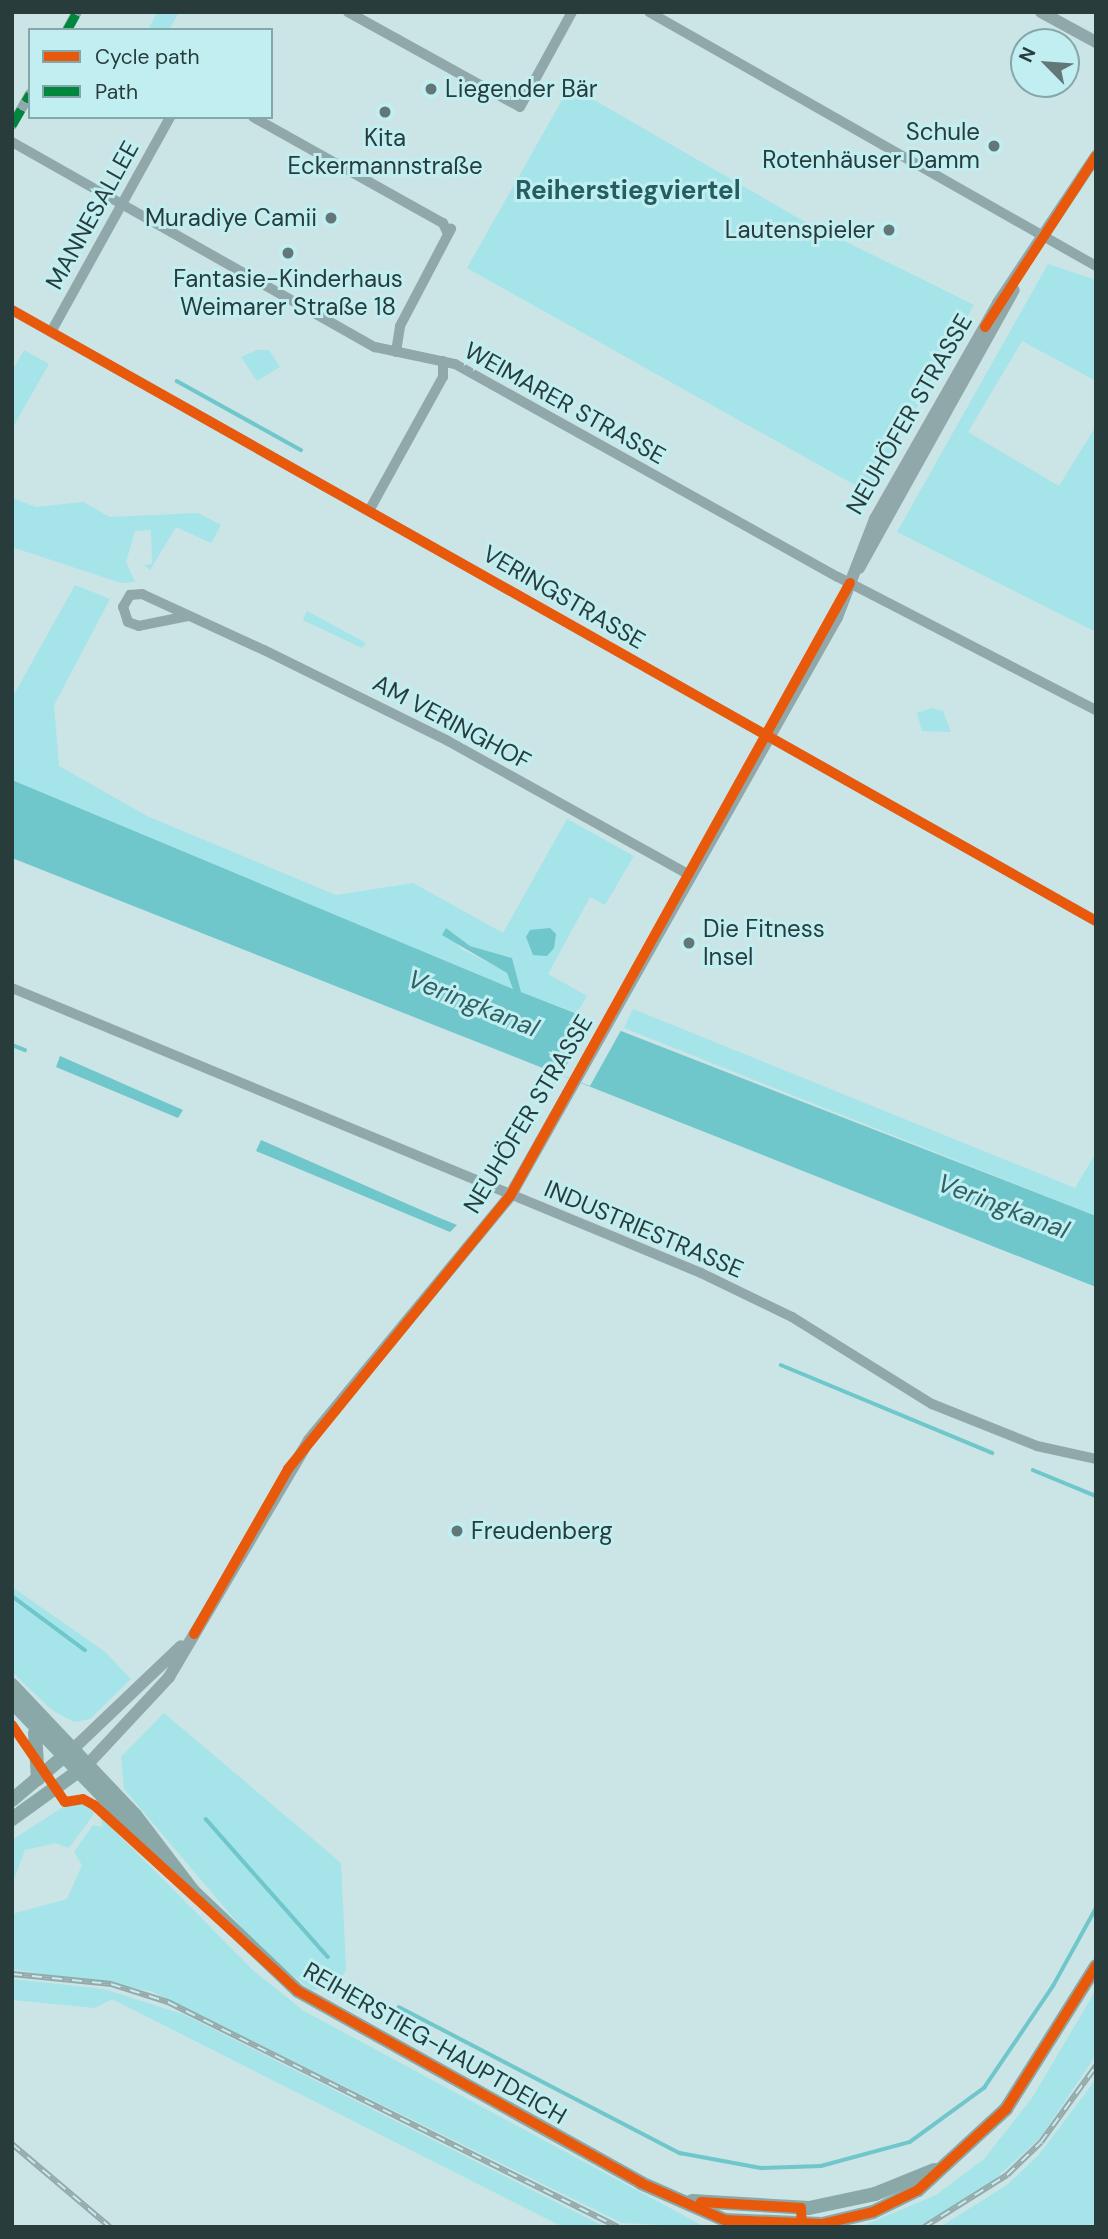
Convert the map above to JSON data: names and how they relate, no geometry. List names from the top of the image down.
{
  "streets": {
    "main road": ["NEUHÖFER STRASSE", "REIHERSTIEG-HAUPTDEICH"],
    "street": [
      "MANNESALLEE",
      "WEIMARER STRASSE",
      "VERINGSTRASSE",
      "AM VERINGHOF",
      "INDUSTRIESTRASSE"
    ]
  },
  "crossings": [
    ["MANNESALLEE", "WEIMARER STRASSE"],
    ["MANNESALLEE", "VERINGSTRASSE"],
    ["WEIMARER STRASSE", "NEUHÖFER STRASSE"],
    ["NEUHÖFER STRASSE", "VERINGSTRASSE"],
    ["NEUHÖFER STRASSE", "AM VERINGHOF"],
    ["NEUHÖFER STRASSE", "INDUSTRIESTRASSE"],
    ["NEUHÖFER STRASSE", "REIHERSTIEG-HAUPTDEICH"]
  ],
  "districts": ["Reiherstiegviertel"],
  "water": ["Veringkanal"],
  "places": [
    "Liegender Bär",
    "Kita Eckermannstraße",
    "Schule Rotenhäuser Damm",
    "Muradiye Camii",
    "Lautenspieler",
    "Fantasie-Kinderhaus Weimarer Straße 18",
    "Die Fitness Insel",
    "Freudenberg"
  ],
  "legend": ["Cycle path", "Path"],
  "north": "top left"
}
